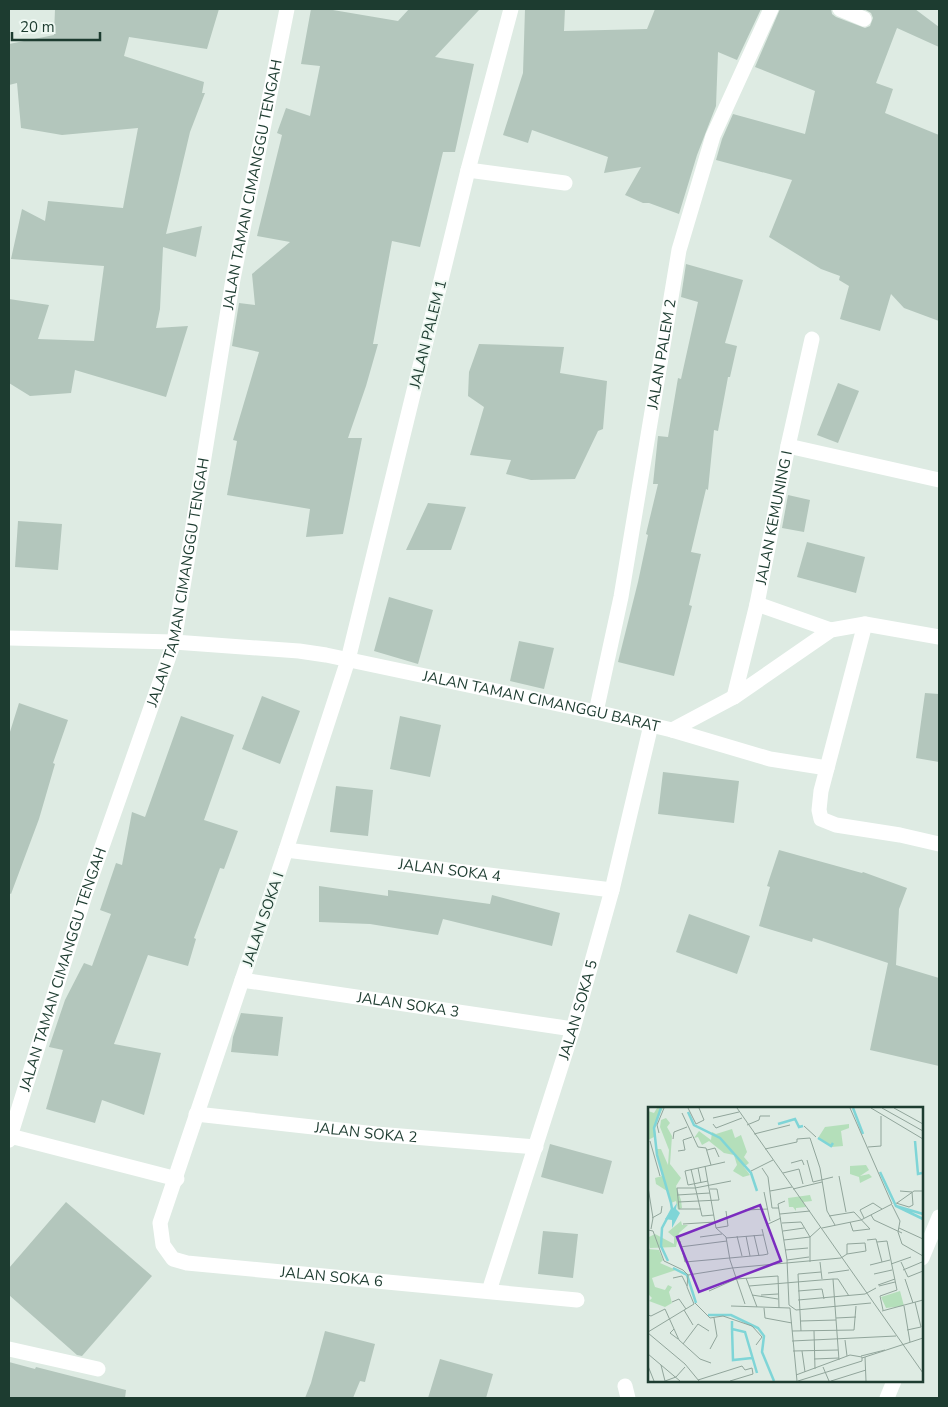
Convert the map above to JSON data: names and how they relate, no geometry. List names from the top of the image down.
{
  "streets": {
    "street": [
      "JALAN TAMAN CIMANGGU TENGAH",
      "JALAN PALEM 1",
      "JALAN PALEM 2",
      "JALAN KEMUNING I",
      "JALAN TAMAN CIMANGGU BARAT",
      "JALAN SOKA 4",
      "JALAN SOKA I",
      "JALAN SOKA 3",
      "JALAN SOKA 5",
      "JALAN SOKA 2",
      "JALAN SOKA 6"
    ]
  },
  "crossings": [
    ["JALAN TAMAN CIMANGGU TENGAH", "JALAN TAMAN CIMANGGU BARAT"],
    ["JALAN PALEM 1", "JALAN TAMAN CIMANGGU BARAT"],
    ["JALAN PALEM 1", "JALAN SOKA I"],
    ["JALAN PALEM 2", "JALAN TAMAN CIMANGGU BARAT"],
    ["JALAN KEMUNING I", "JALAN TAMAN CIMANGGU BARAT"],
    ["JALAN TAMAN CIMANGGU BARAT", "JALAN SOKA I"],
    ["JALAN TAMAN CIMANGGU BARAT", "JALAN SOKA 5"],
    ["JALAN SOKA 4", "JALAN SOKA I"],
    ["JALAN SOKA 4", "JALAN SOKA 5"],
    ["JALAN SOKA I", "JALAN SOKA 3"],
    ["JALAN SOKA I", "JALAN SOKA 2"],
    ["JALAN SOKA I", "JALAN SOKA 6"],
    ["JALAN SOKA 3", "JALAN SOKA 5"],
    ["JALAN SOKA 5", "JALAN SOKA 2"],
    ["JALAN SOKA 5", "JALAN SOKA 6"]
  ],
  "scale_bar": "20 m"
}
